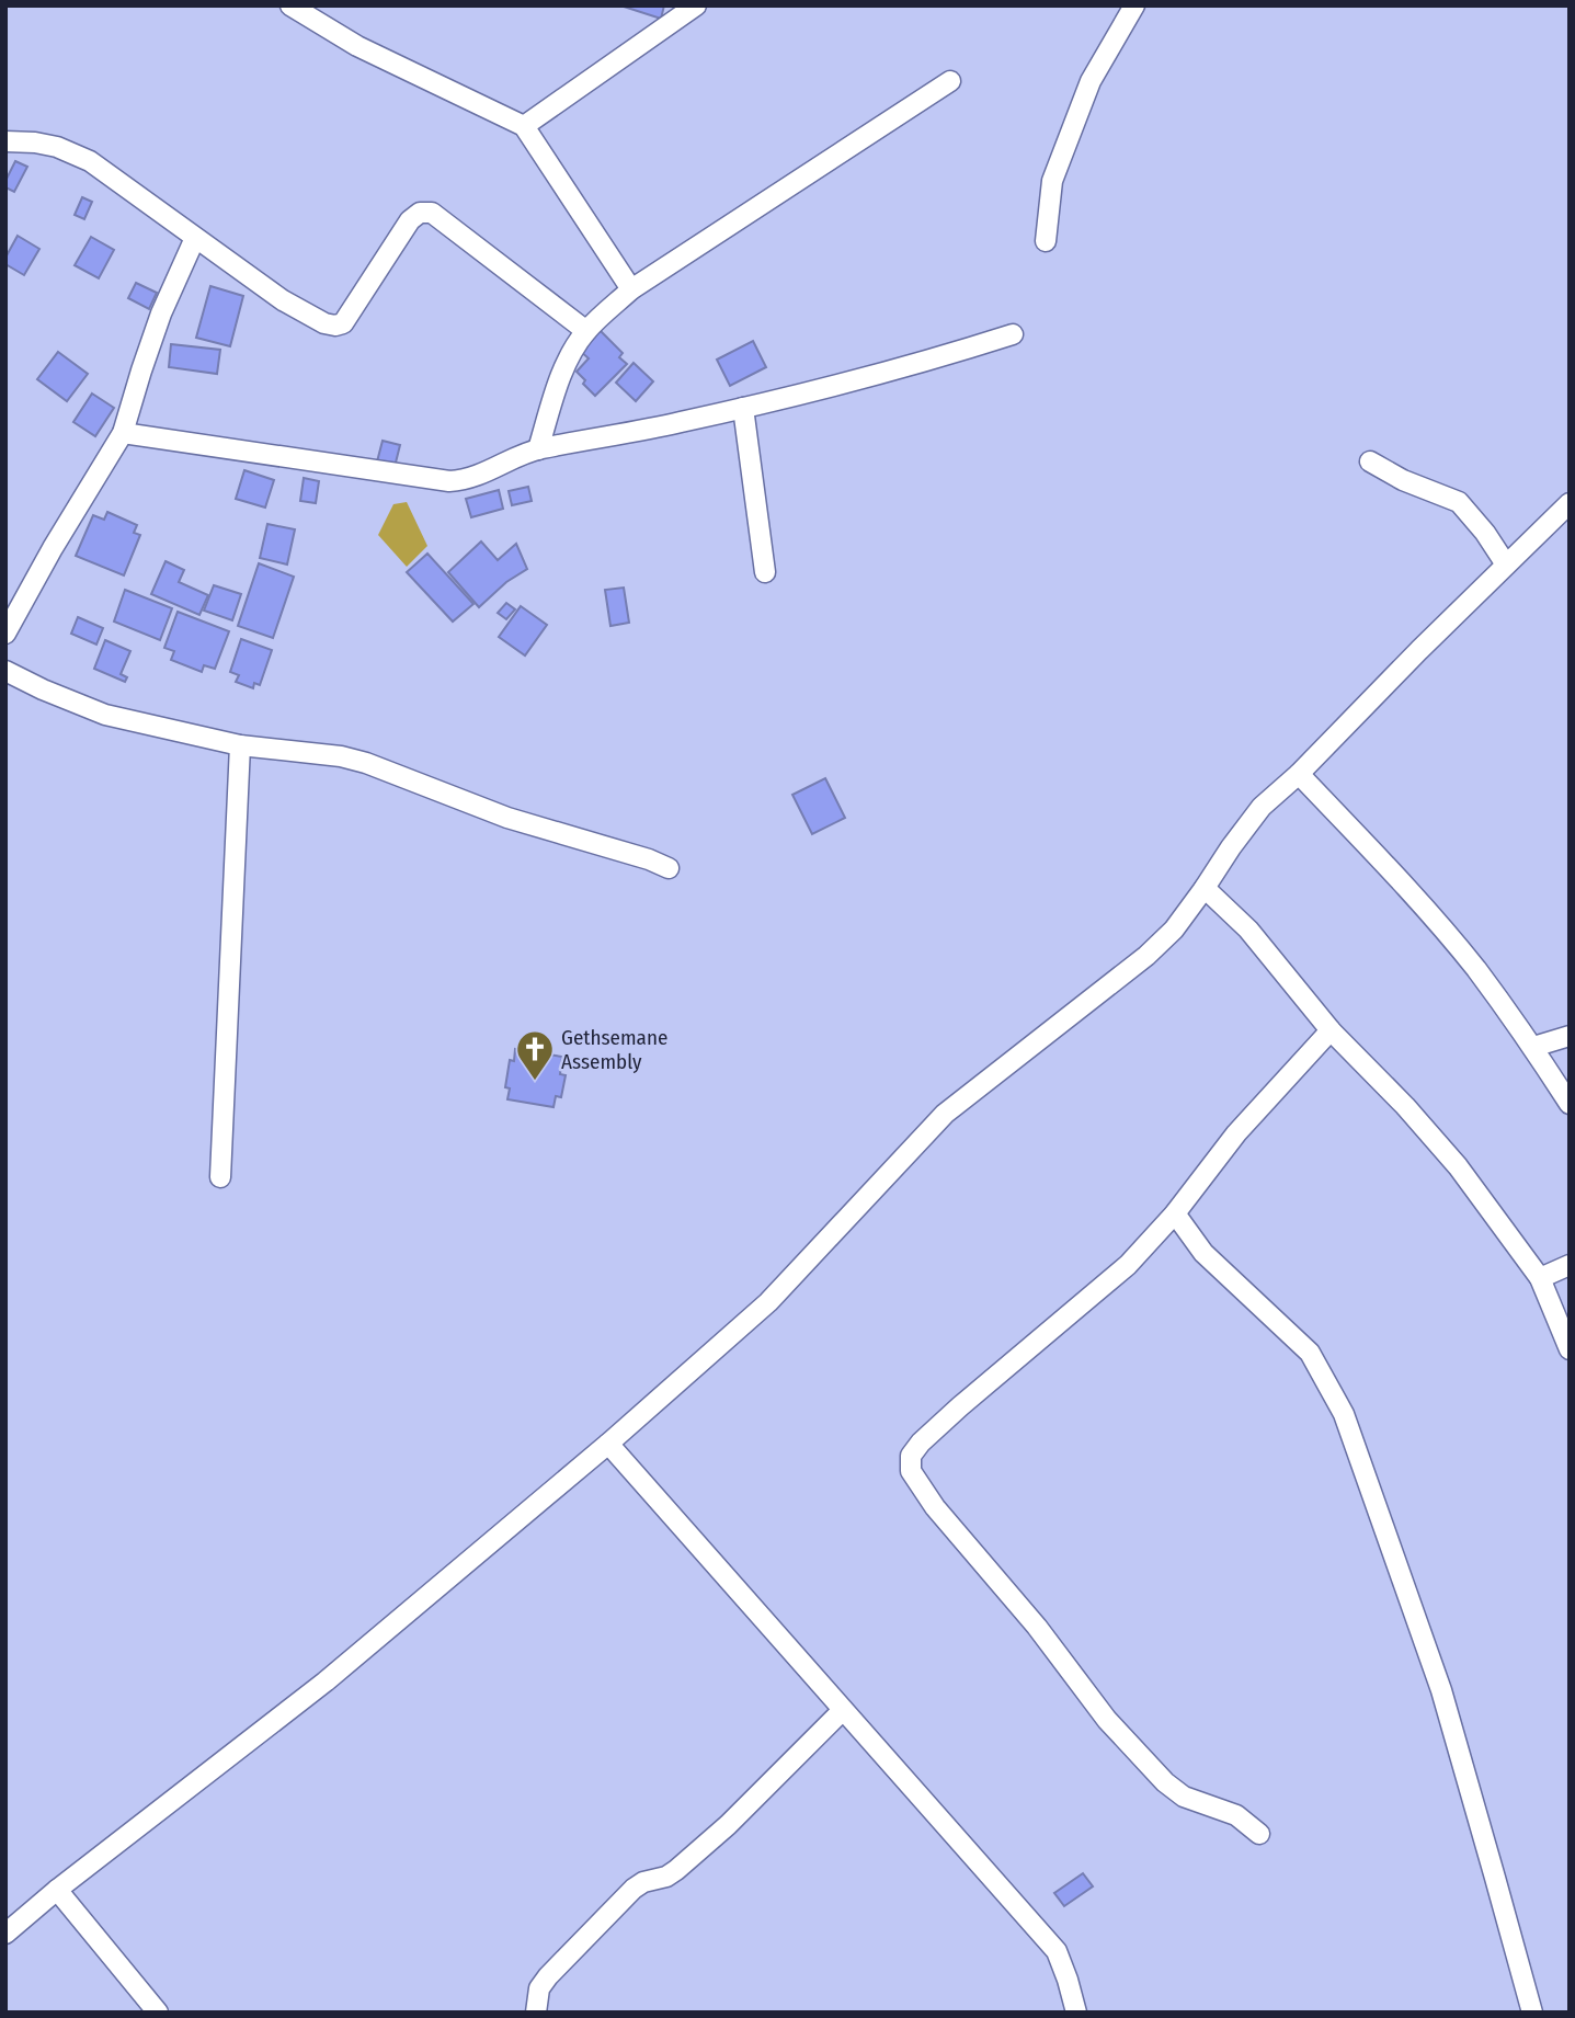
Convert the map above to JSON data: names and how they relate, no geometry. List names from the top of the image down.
{
  "places": {
    "church": ["Gethsemane Assembly"]
  }
}
